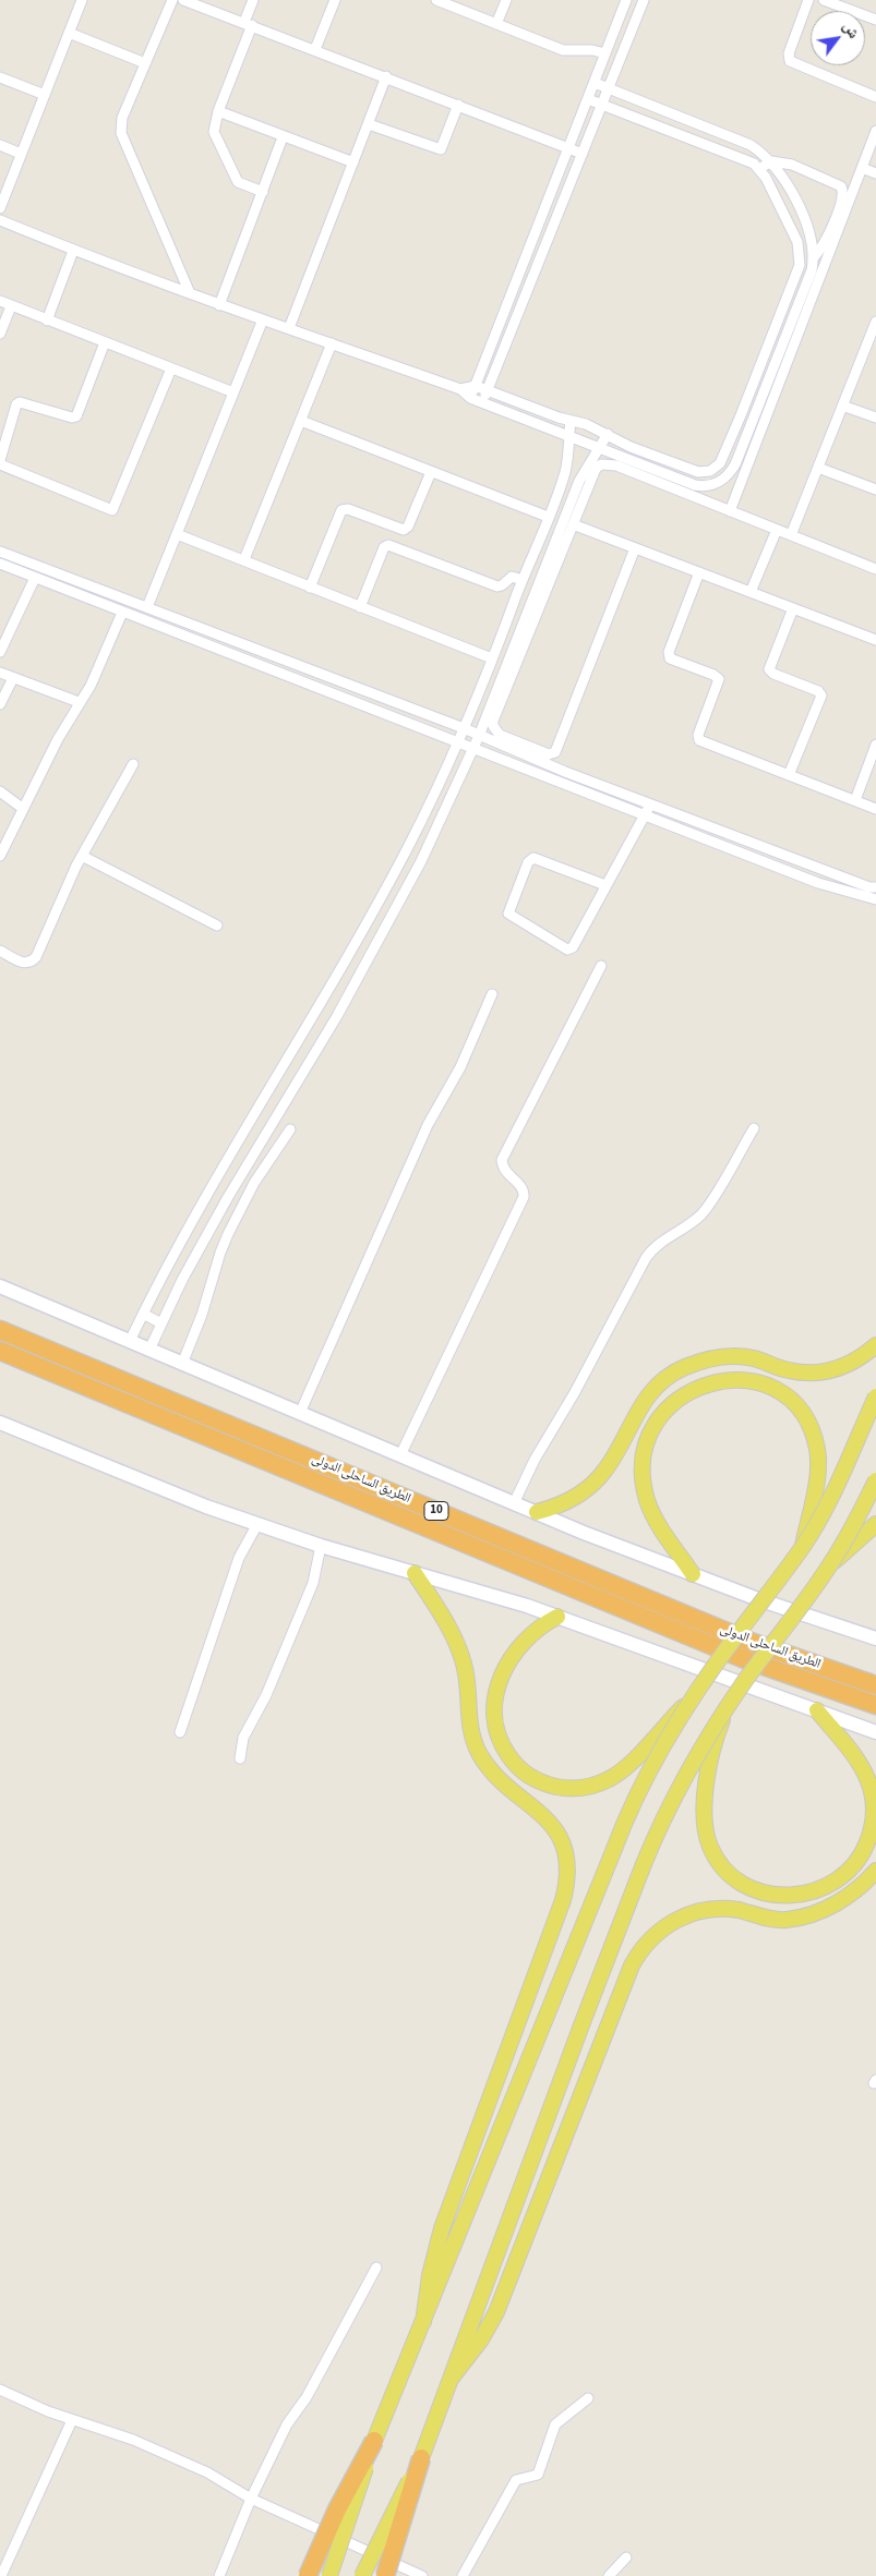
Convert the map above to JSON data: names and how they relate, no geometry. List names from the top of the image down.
{
  "streets": {
    "highway": ["الطريق الساحلى الدولى", "10"]
  },
  "north": "top right"
}
